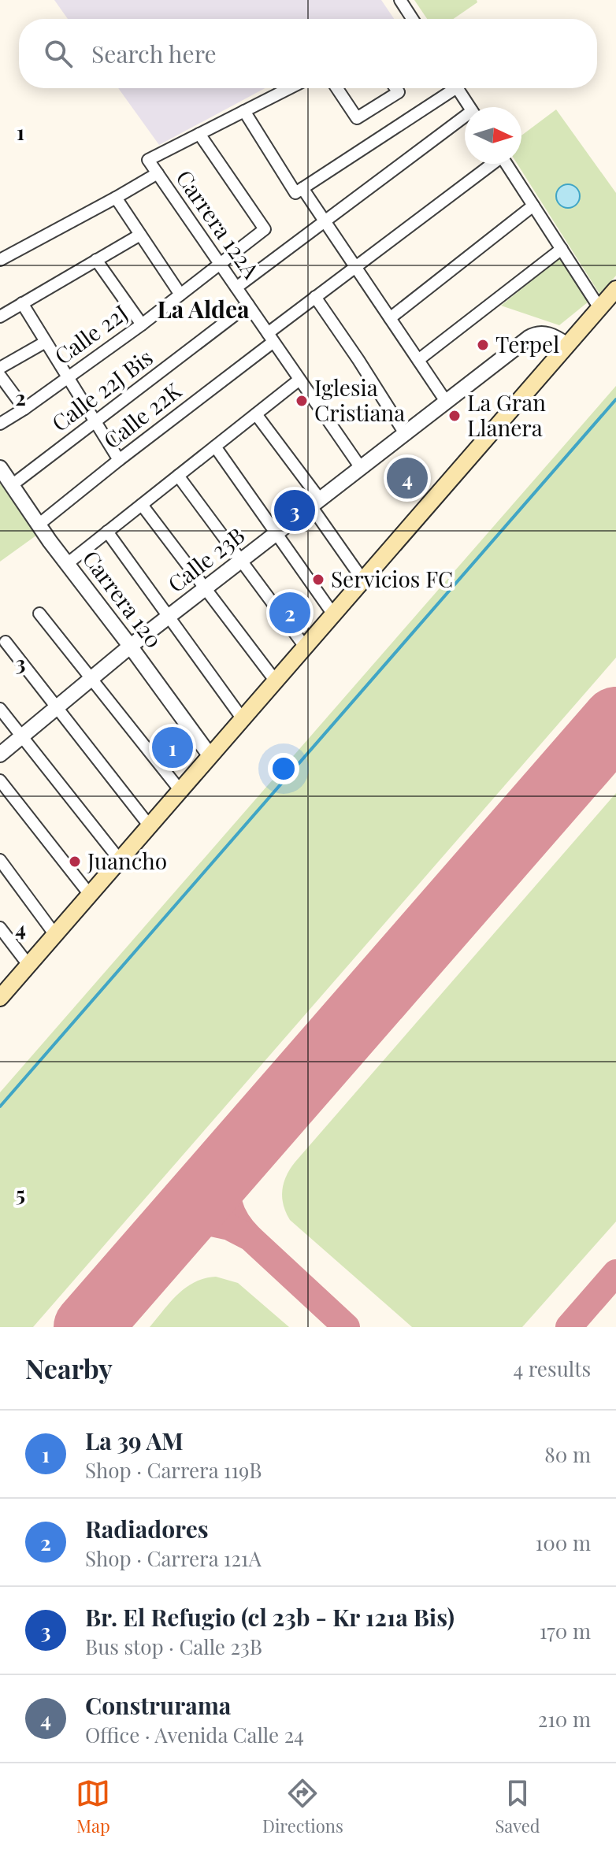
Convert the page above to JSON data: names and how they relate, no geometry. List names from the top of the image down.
{
  "streets": {
    "street": [
      "Carrera 122A",
      "Calle 22J",
      "Calle 22J Bis",
      "Calle 22K",
      "Calle 23B",
      "Carrera 120"
    ]
  },
  "crossings": [
    ["Carrera 122A", "Calle 22J"],
    ["Carrera 122A", "Calle 22J Bis"],
    ["Carrera 122A", "Calle 22K"],
    ["Carrera 122A", "Calle 23B"],
    ["Calle 22J Bis", "Carrera 120"],
    ["Calle 22K", "Carrera 120"],
    ["Calle 23B", "Carrera 120"]
  ],
  "districts": ["La Aldea"],
  "places": [
    "Terpel",
    "Iglesia Cristiana",
    "La Gran Llanera",
    "Servicios FC",
    "Juancho"
  ],
  "north": "right",
  "page": {
    "search": "Search here",
    "pins": [
      "4",
      "3",
      "2",
      "1"
    ],
    "heading": ["Nearby", "4 results"],
    "list": [
      {
        "mark": "1",
        "name": "La 39 AM",
        "note": "Shop · Carrera 119B",
        "value": "80 m"
      },
      {
        "mark": "2",
        "name": "Radiadores",
        "note": "Shop · Carrera 121A",
        "value": "100 m"
      },
      {
        "mark": "3",
        "name": "Br. El Refugio (cl 23b - Kr 121a Bis)",
        "note": "Bus stop · Calle 23B",
        "value": "170 m"
      },
      {
        "mark": "4",
        "name": "Construrama",
        "note": "Office · Avenida Calle 24",
        "value": "210 m"
      }
    ],
    "nav": ["Map", "Directions", "Saved"]
  },
  "grid": {
    "rows": [
      "1",
      "2",
      "3",
      "4",
      "5"
    ]
  }
}
